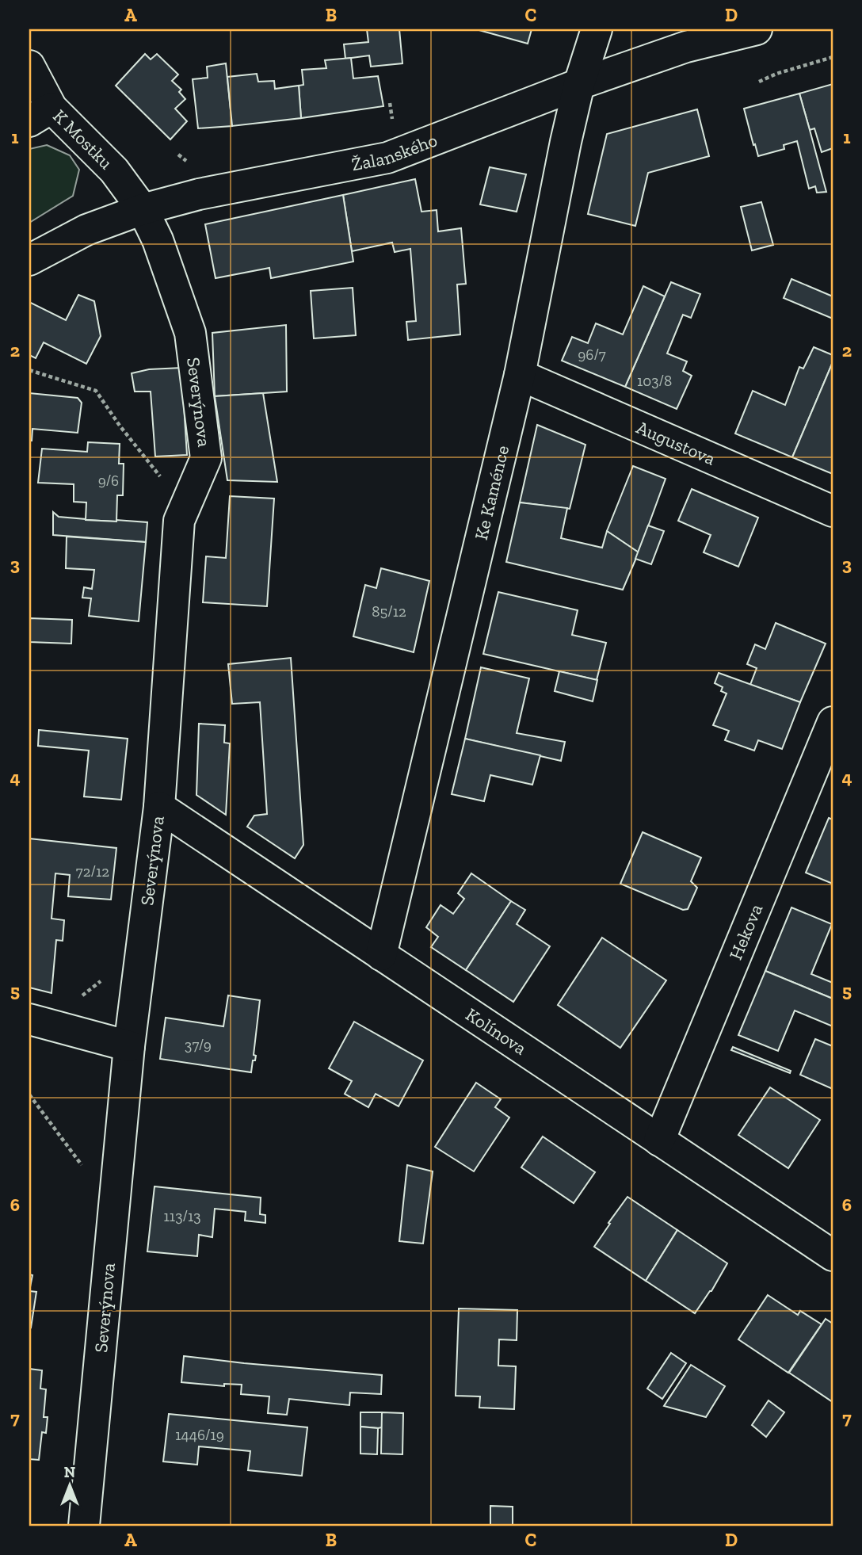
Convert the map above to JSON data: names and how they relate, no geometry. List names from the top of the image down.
{
  "streets": {
    "street": [
      "K Mostku",
      "Žalanského",
      "Severýnova",
      "Augustova",
      "Ke Kaménce",
      "Hekova",
      "Kolínova"
    ]
  },
  "crossings": [
    ["K Mostku", "Žalanského"],
    ["K Mostku", "Severýnova"],
    ["Žalanského", "Severýnova"],
    ["Žalanského", "Ke Kaménce"],
    ["Severýnova", "Kolínova"],
    ["Augustova", "Ke Kaménce"],
    ["Ke Kaménce", "Kolínova"],
    ["Hekova", "Kolínova"]
  ],
  "house_numbers": [
    "96/7",
    "103/8",
    "9/6",
    "85/12",
    "72/12",
    "37/9",
    "113/13",
    "1446/19"
  ],
  "north": "top",
  "grid": {
    "columns": [
      "A",
      "B",
      "C",
      "D"
    ],
    "rows": [
      "1",
      "2",
      "3",
      "4",
      "5",
      "6",
      "7"
    ]
  }
}
